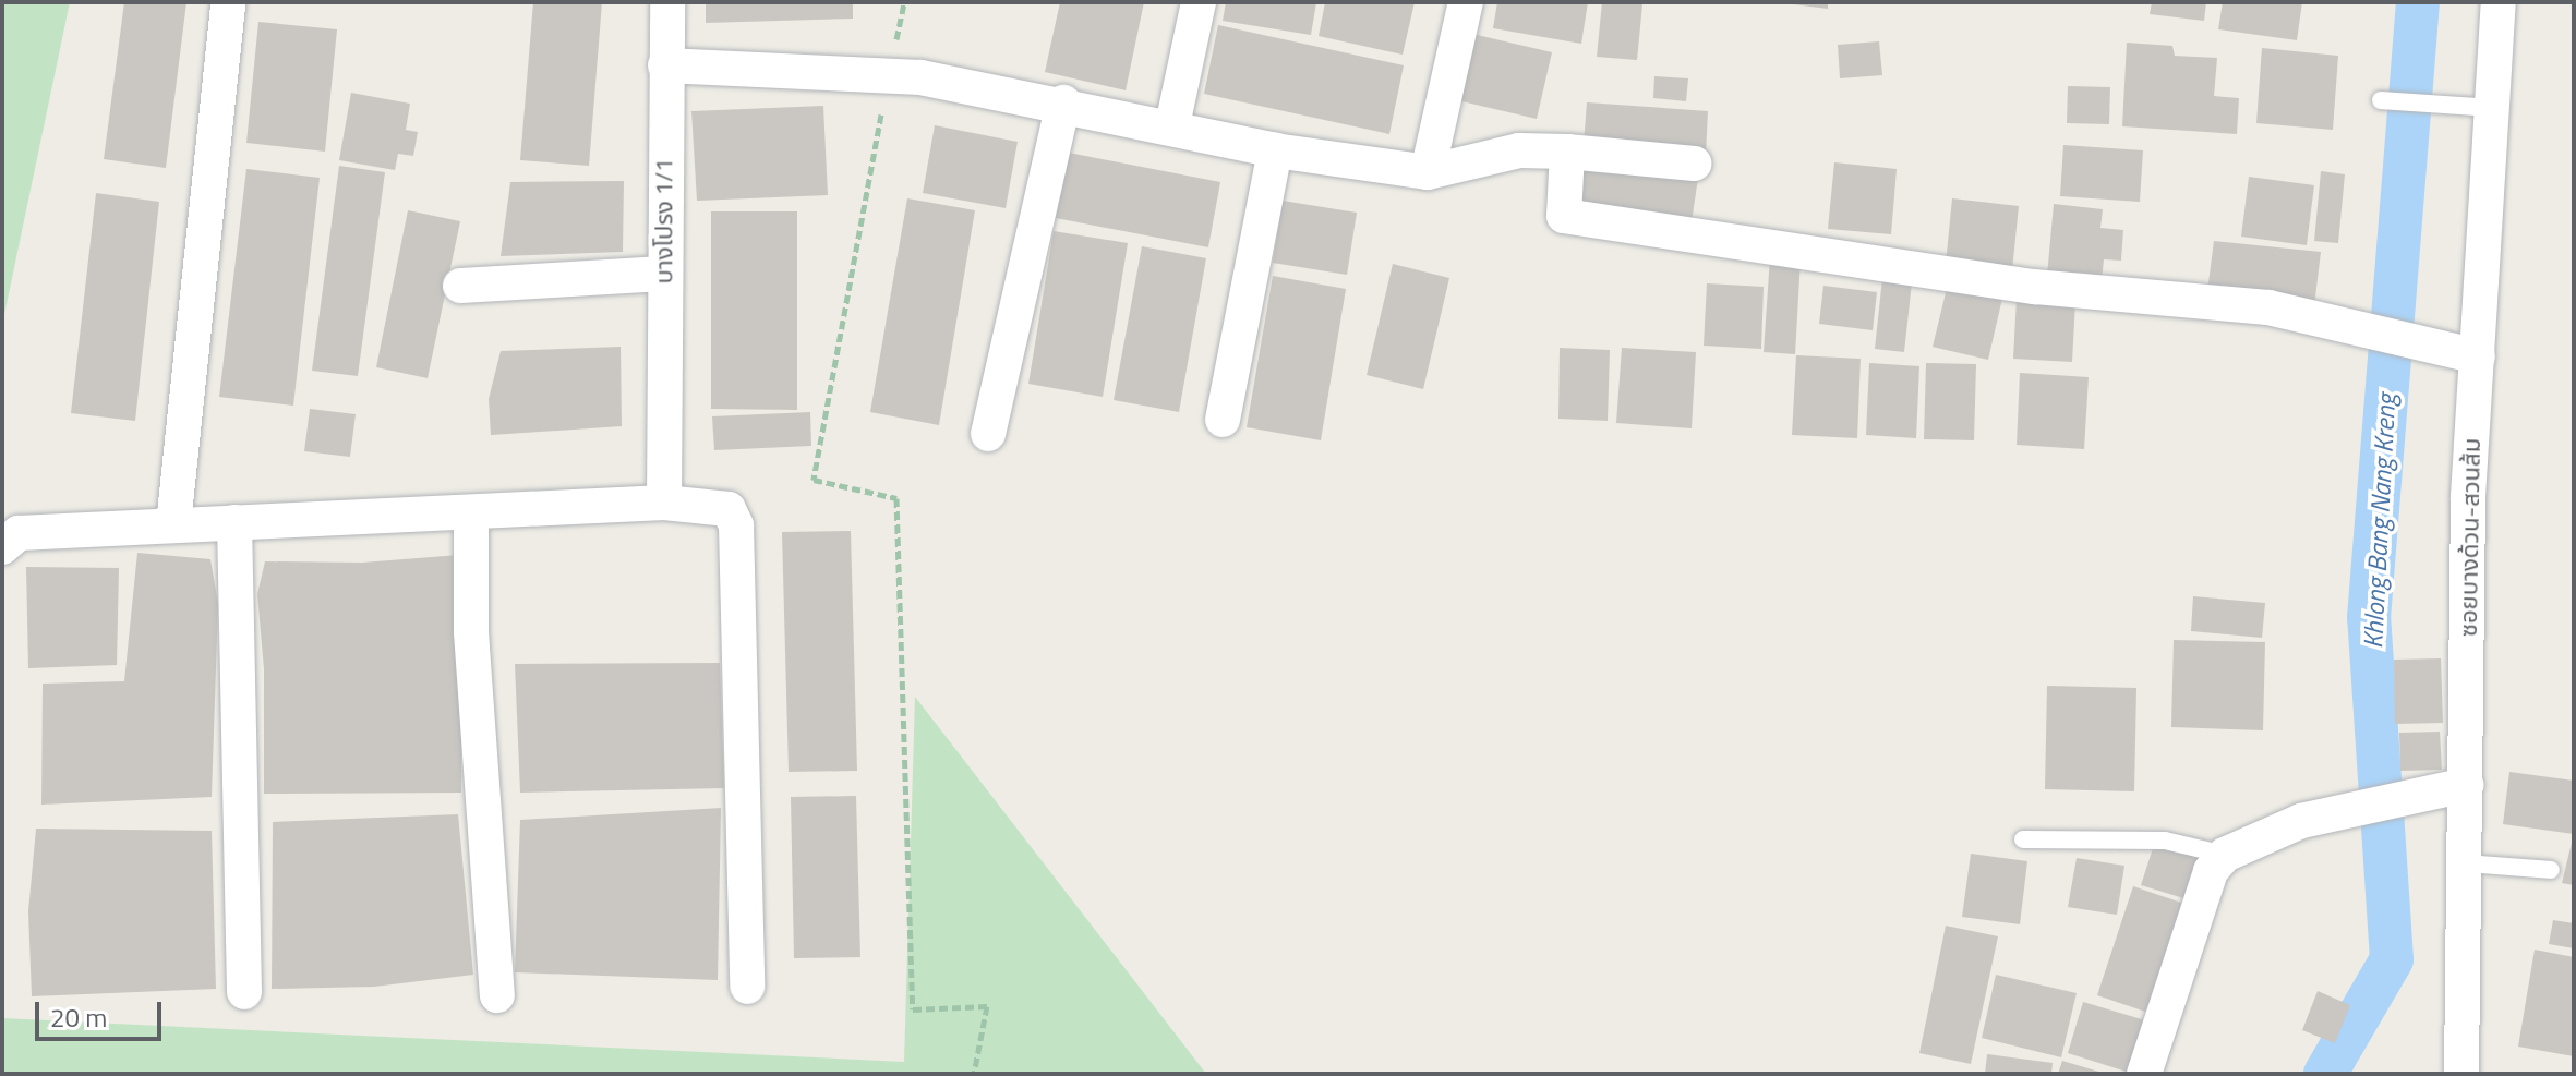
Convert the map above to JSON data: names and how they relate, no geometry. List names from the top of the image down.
{
  "streets": {
    "street": ["บางโปรง 1/1", "ซอยบางด้วน-สวนส้ม"]
  },
  "water": ["Khlong Bang Nang Kreng"],
  "scale_bar": "20 m"
}
